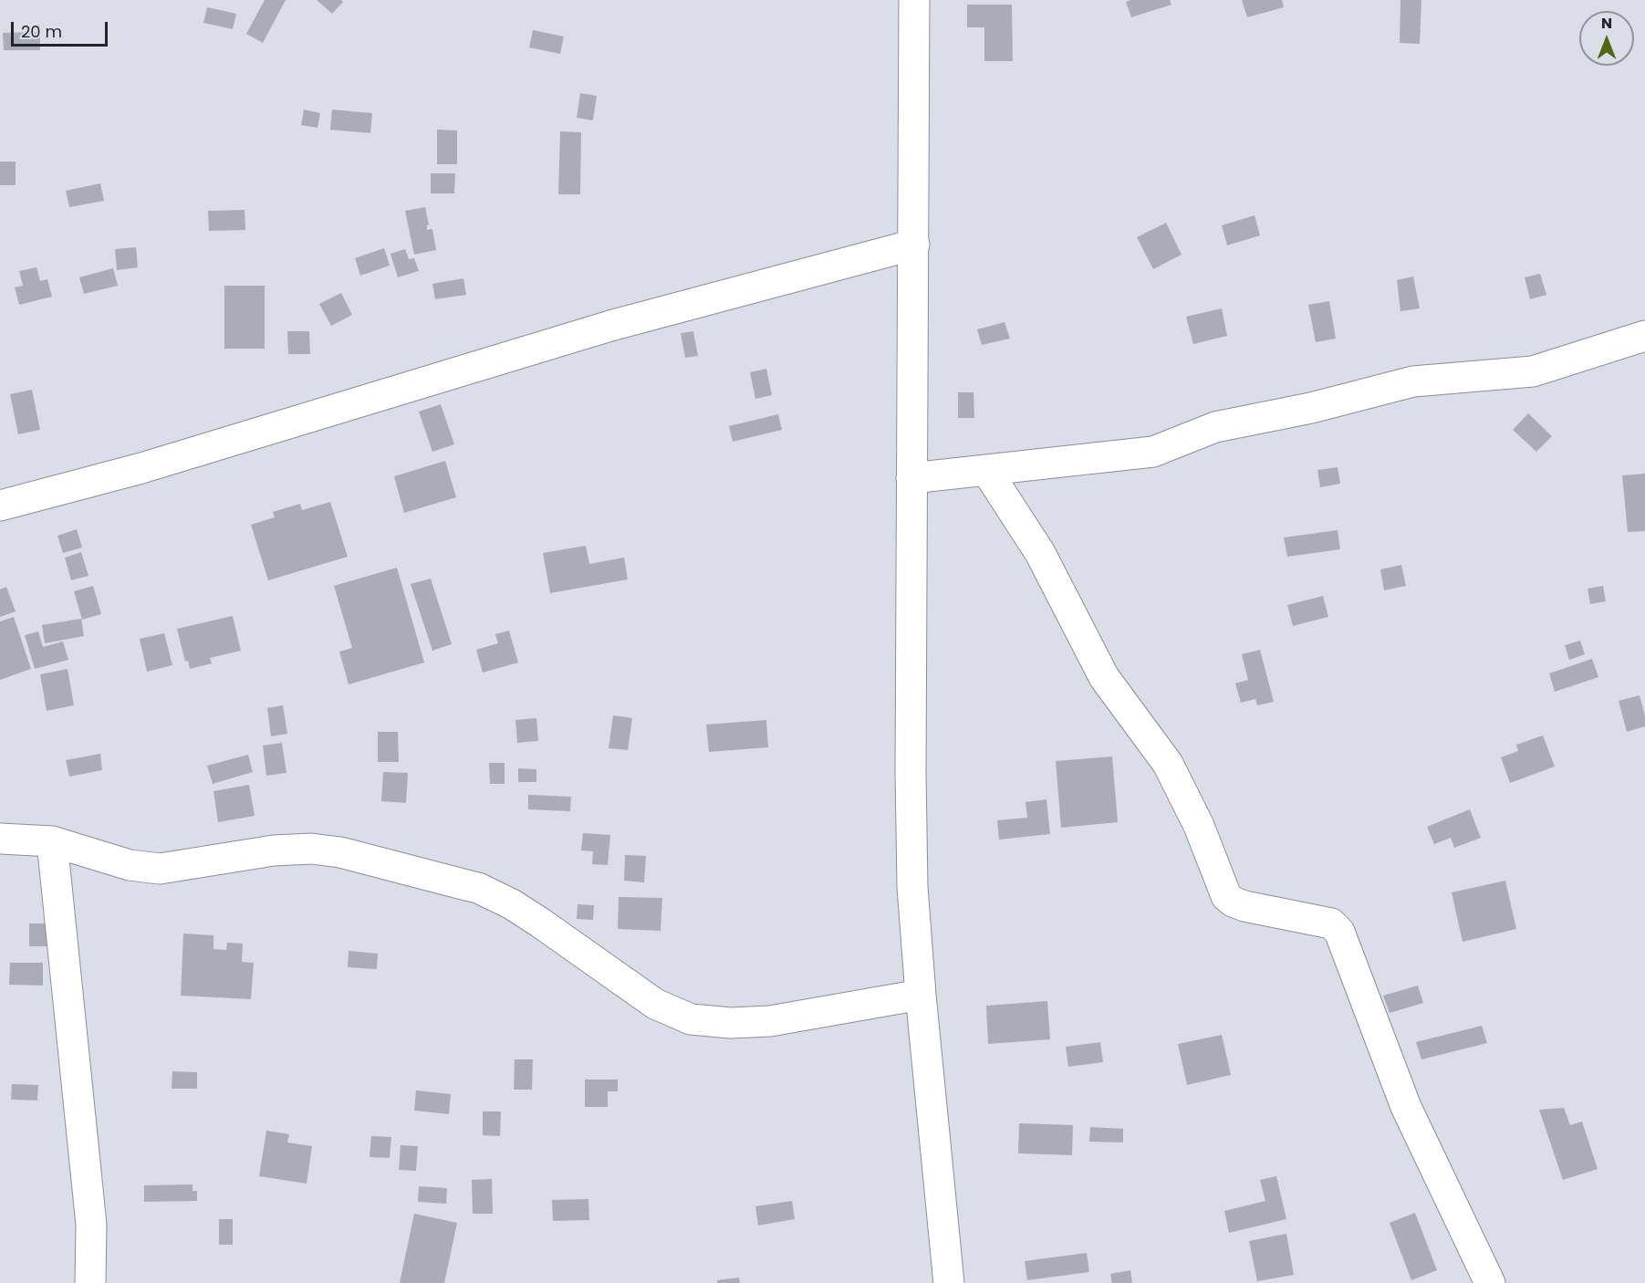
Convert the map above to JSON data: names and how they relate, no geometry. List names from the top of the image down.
{
  "scale_bar": "20 m",
  "north": "top"
}
